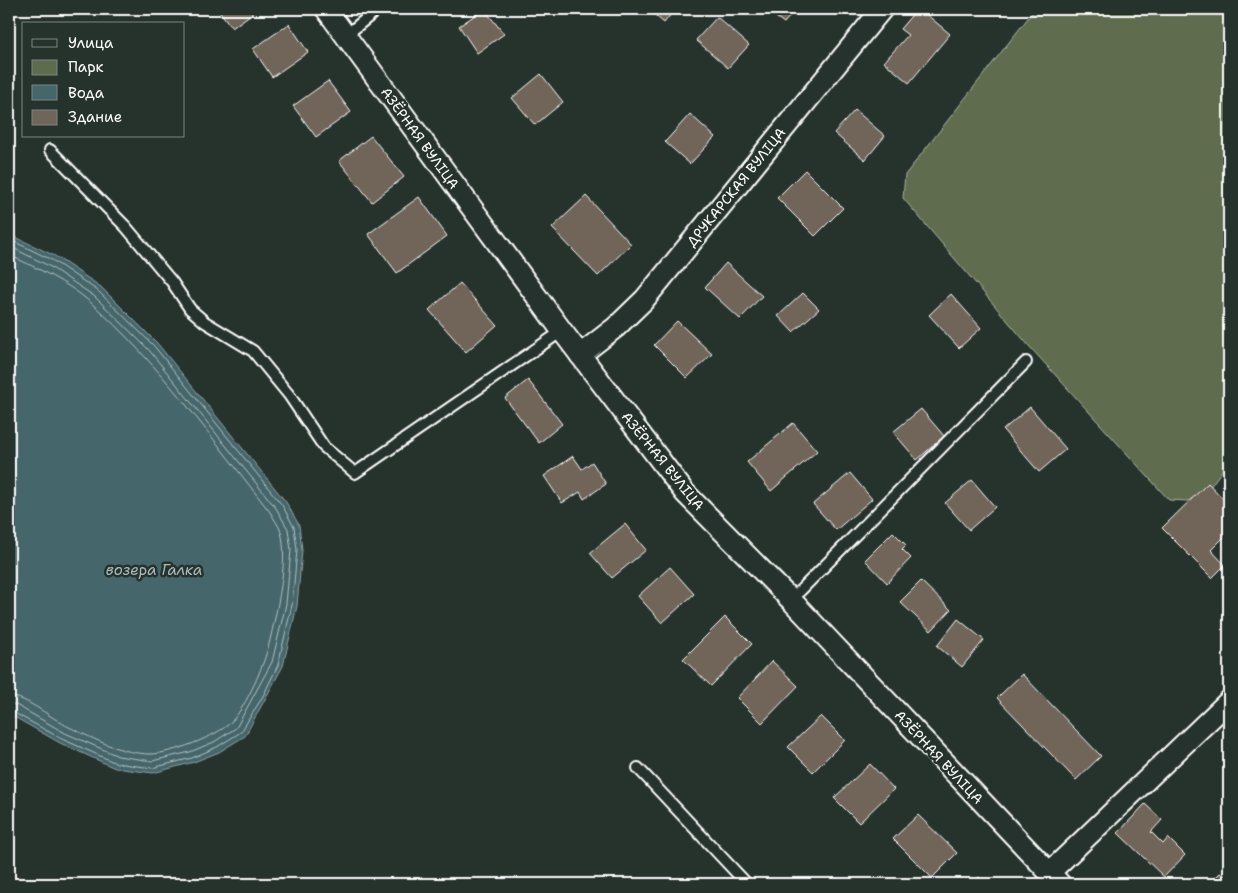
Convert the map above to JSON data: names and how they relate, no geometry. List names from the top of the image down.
{
  "streets": {
    "street": ["АЗЁРНАЯ ВУЛІЦА", "ДРУКАРСКАЯ ВУЛІЦА"]
  },
  "crossings": [
    ["АЗЁРНАЯ ВУЛІЦА", "ДРУКАРСКАЯ ВУЛІЦА"]
  ],
  "water": ["возера Галка"],
  "legend": [
    "Улица",
    "Парк",
    "Вода",
    "Здание"
  ]
}
